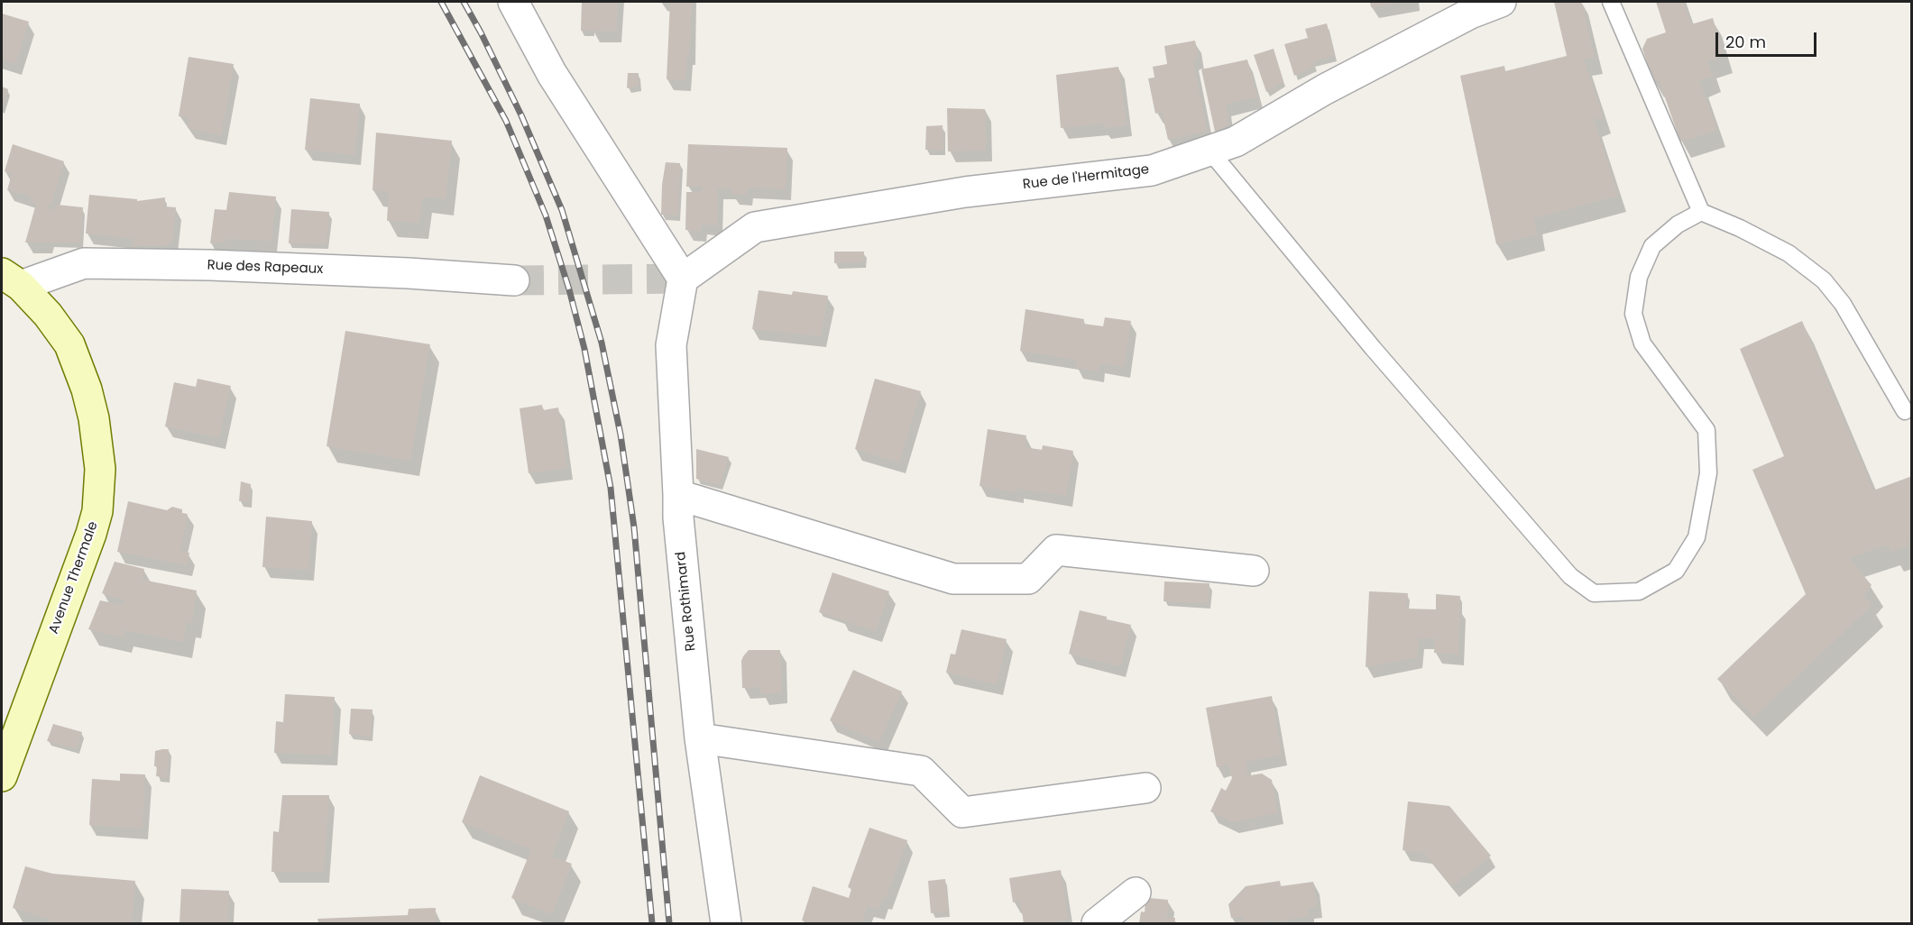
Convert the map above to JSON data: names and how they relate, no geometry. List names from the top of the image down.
{
  "streets": {
    "main road": ["Avenue Thermale"],
    "street": ["Rue de l'Hermitage", "Rue des Rapeaux", "Rue Rothimard"]
  },
  "crossings": [
    ["Rue de l'Hermitage", "Rue Rothimard"],
    ["Rue des Rapeaux", "Avenue Thermale"]
  ],
  "scale_bar": "20 m"
}
